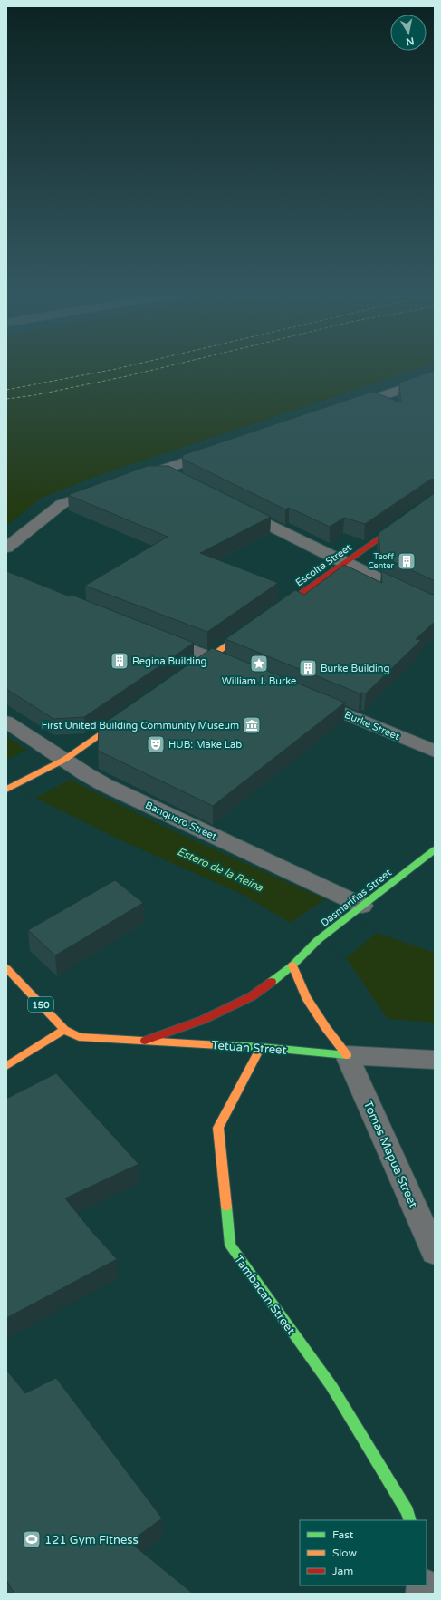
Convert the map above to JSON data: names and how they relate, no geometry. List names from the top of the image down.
{
  "streets": {
    "street": [
      "Escolta Street",
      "Burke Street",
      "Banquero Street",
      "Dasmariñas Street",
      "150",
      "Tetuan Street",
      "Tomas Mapua Street",
      "Tambacan Street"
    ]
  },
  "crossings": [
    ["Banquero Street", "Dasmariñas Street"],
    ["Dasmariñas Street", "Tetuan Street"],
    ["150", "Tetuan Street"],
    ["Tetuan Street", "Tomas Mapua Street"],
    ["Tetuan Street", "Tambacan Street"]
  ],
  "water": ["Estero de la Reina"],
  "places": {
    "building": ["Teoff Center", "Regina Building", "Burke Building"],
    "place": ["William J. Burke"],
    "museum": ["First United Building Community Museum"],
    "theatre": ["HUB: Make Lab"],
    "sports": ["121 Gym Fitness"]
  },
  "legend": ["Fast", "Slow", "Jam"],
  "north": "bottom"
}
